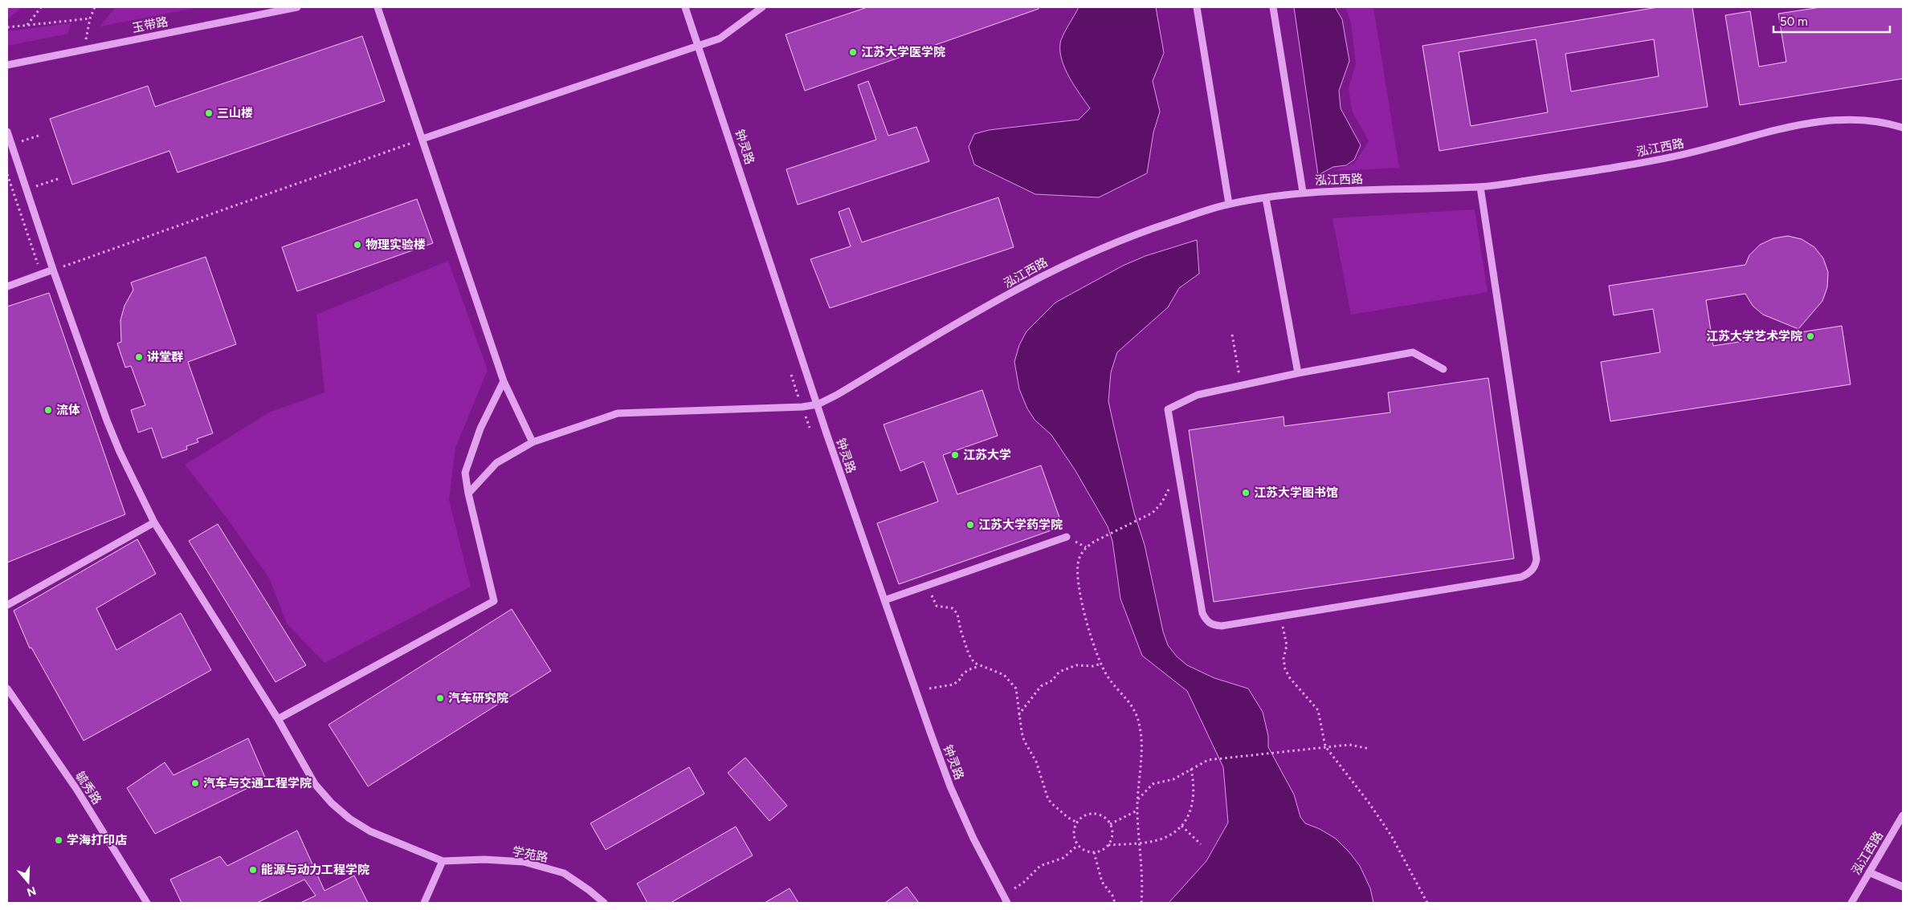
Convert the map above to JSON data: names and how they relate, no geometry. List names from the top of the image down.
{
  "streets": {
    "lane": [
      "玉带路",
      "钟灵路",
      "泓江西路",
      "毓秀路",
      "学苑路"
    ]
  },
  "crossings": [
    ["钟灵路", "泓江西路"]
  ],
  "places": [
    "江苏大学医学院",
    "三山楼",
    "物理实验楼",
    "江苏大学艺术学院",
    "讲堂群",
    "流体",
    "江苏大学",
    "江苏大学图书馆",
    "江苏大学药学院",
    "汽车研究院",
    "汽车与交通工程学院",
    "学海打印店",
    "能源与动力工程学院"
  ],
  "scale_bar": "50 m",
  "north": "bottom"
}
